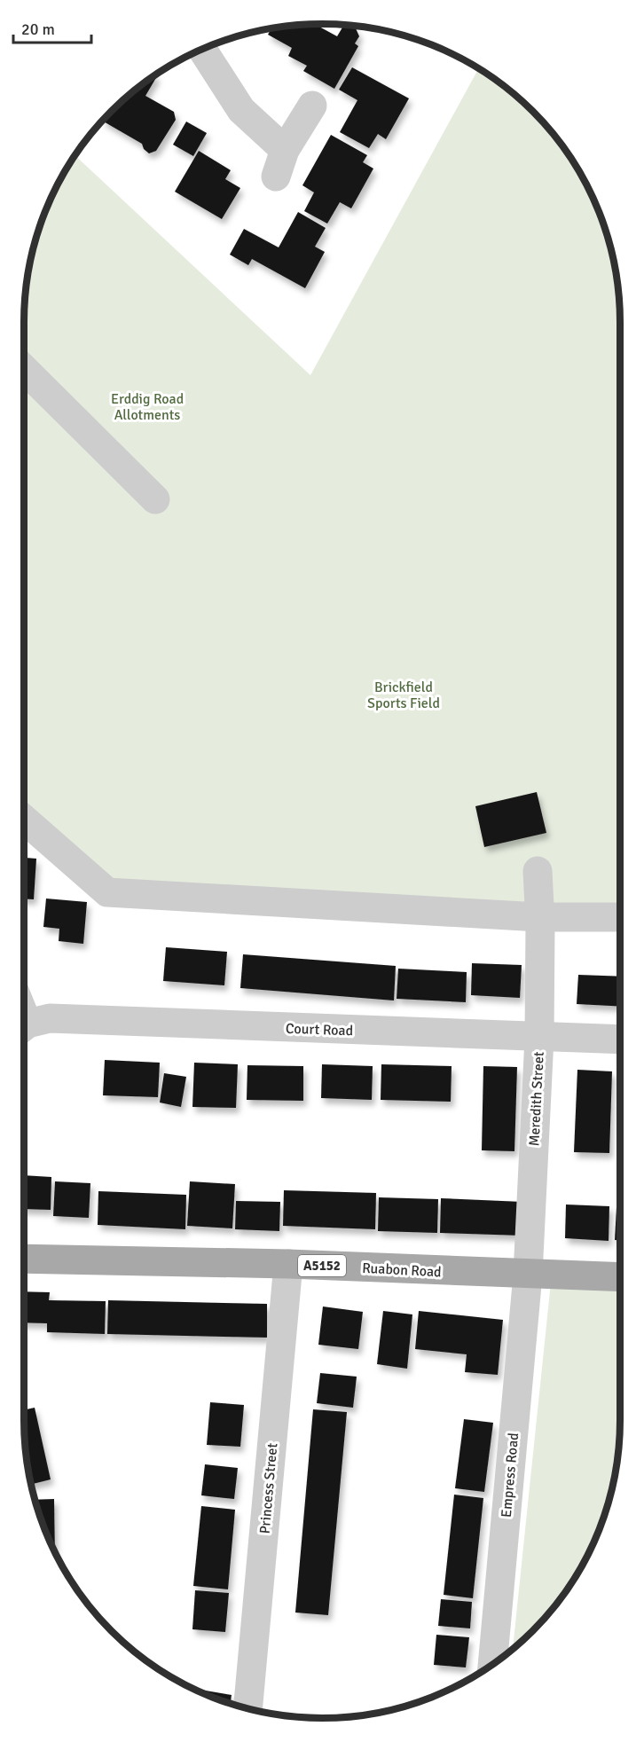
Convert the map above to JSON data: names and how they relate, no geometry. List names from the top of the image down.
{
  "streets": {
    "main road": ["A5152", "Ruabon Road"],
    "street": [
      "Court Road",
      "Meredith Street",
      "Empress Road",
      "Princess Street"
    ]
  },
  "crossings": [
    ["Court Road", "Meredith Street"],
    ["Meredith Street", "Ruabon Road"],
    ["Meredith Street", "Empress Road"],
    ["Ruabon Road", "Empress Road"],
    ["Ruabon Road", "Princess Street"]
  ],
  "parks": ["Erddig Road Allotments", "Brickfield Sports Field"],
  "scale_bar": "20 m"
}
